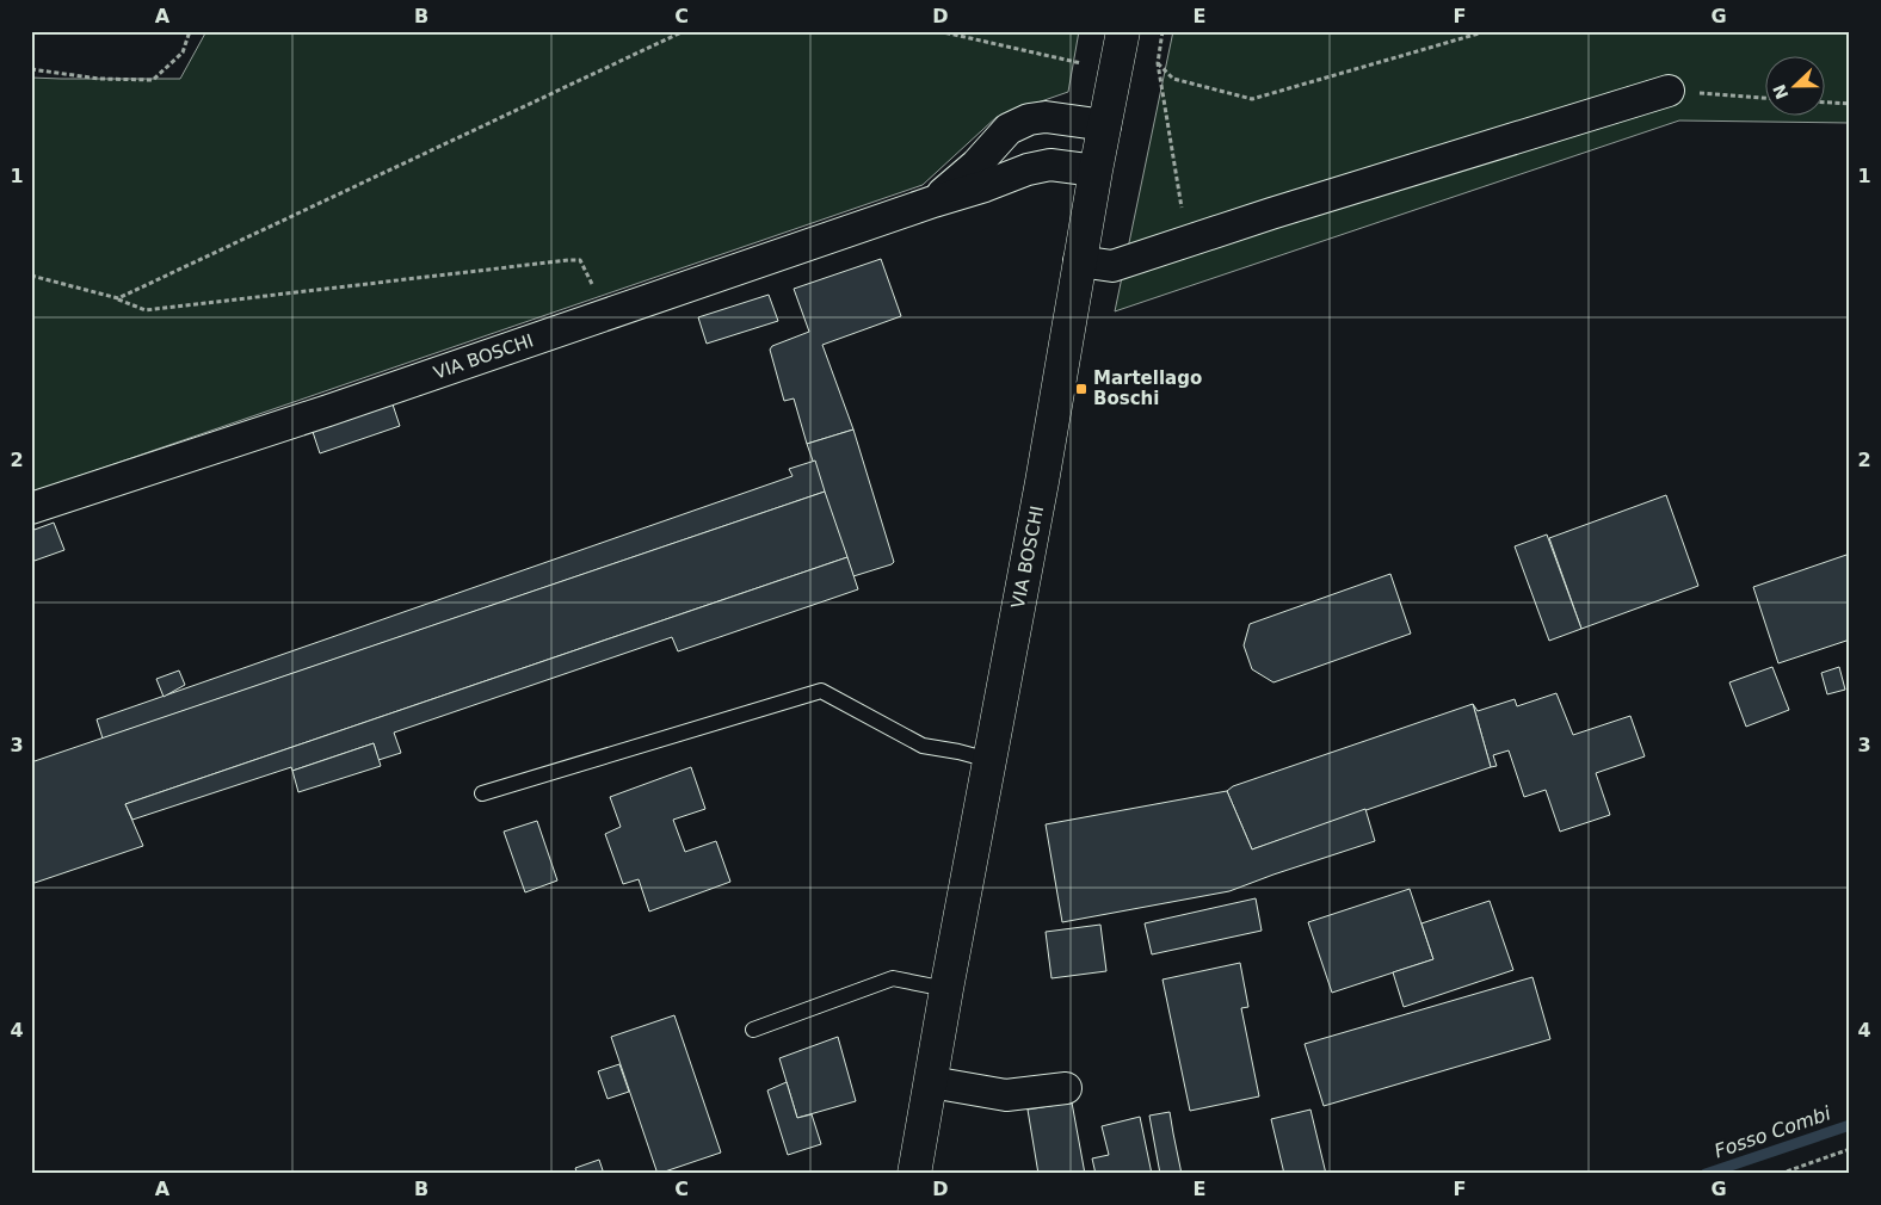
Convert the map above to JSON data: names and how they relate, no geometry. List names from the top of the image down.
{
  "streets": {
    "main road": ["VIA BOSCHI"]
  },
  "water": ["Fosso Combi"],
  "places": {
    "transit": ["Martellago Boschi"]
  },
  "north": "left",
  "grid": {
    "columns": [
      "A",
      "B",
      "C",
      "D",
      "E",
      "F",
      "G"
    ],
    "rows": [
      "1",
      "2",
      "3",
      "4"
    ]
  }
}
